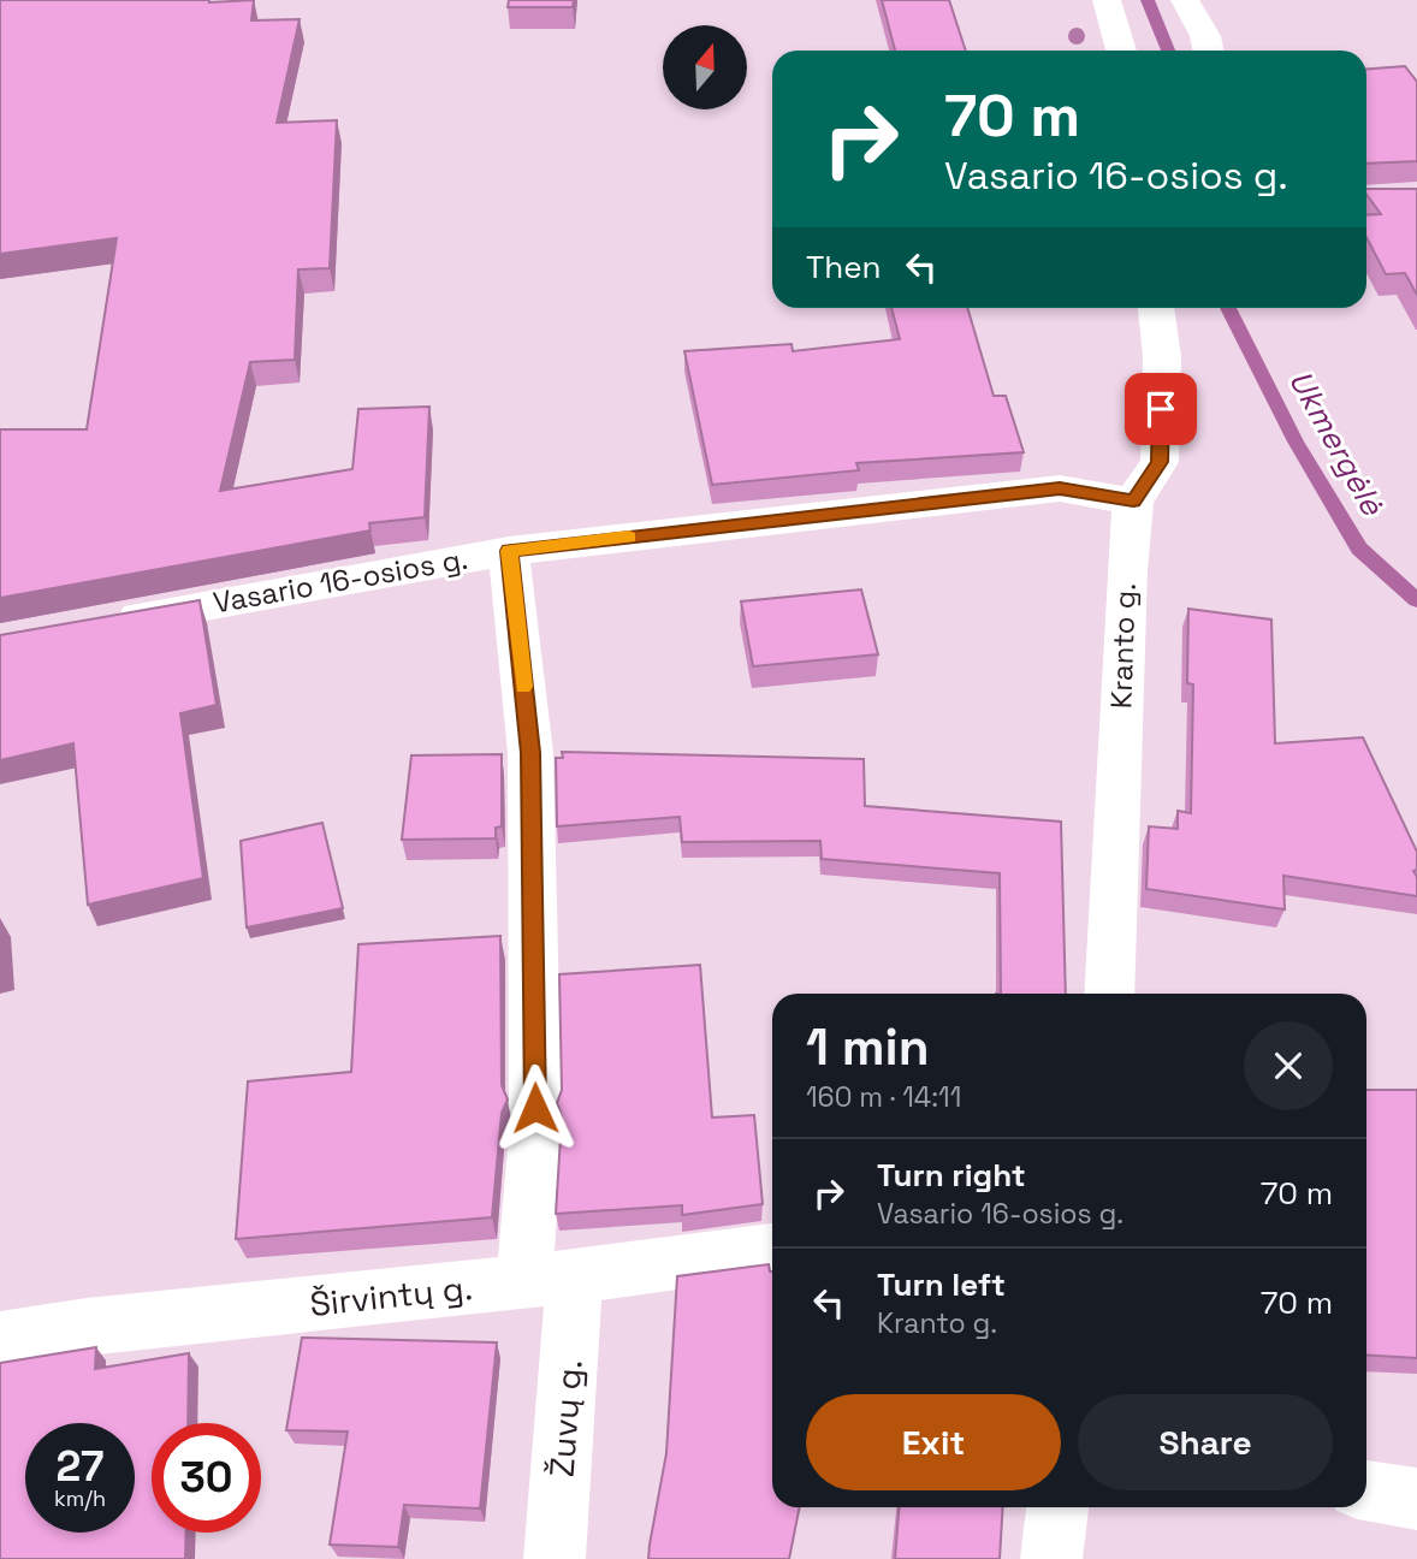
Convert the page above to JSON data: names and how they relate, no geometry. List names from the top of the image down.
{
  "streets": {
    "street": [
      "Vasario 16-osios g.",
      "Kranto g.",
      "Širvintų g.",
      "Žuvų g."
    ]
  },
  "crossings": [
    ["Vasario 16-osios g.", "Kranto g."],
    ["Vasario 16-osios g.", "Žuvų g."],
    ["Širvintų g.", "Žuvų g."]
  ],
  "water": ["Ukmergėlė"],
  "north": "top",
  "page": {
    "turn": ["70 m", "Vasario 16-osios g."],
    "then": "Then",
    "heading": ["1 min", "160 m · 14:11"],
    "list": [
      {
        "name": "Turn right",
        "note": "Vasario 16-osios g.",
        "value": "70 m"
      },
      {
        "name": "Turn left",
        "note": "Kranto g.",
        "value": "70 m"
      }
    ],
    "buttons": ["Exit", "Share"],
    "speed": "27 km/h",
    "limit": "30"
  }
}
